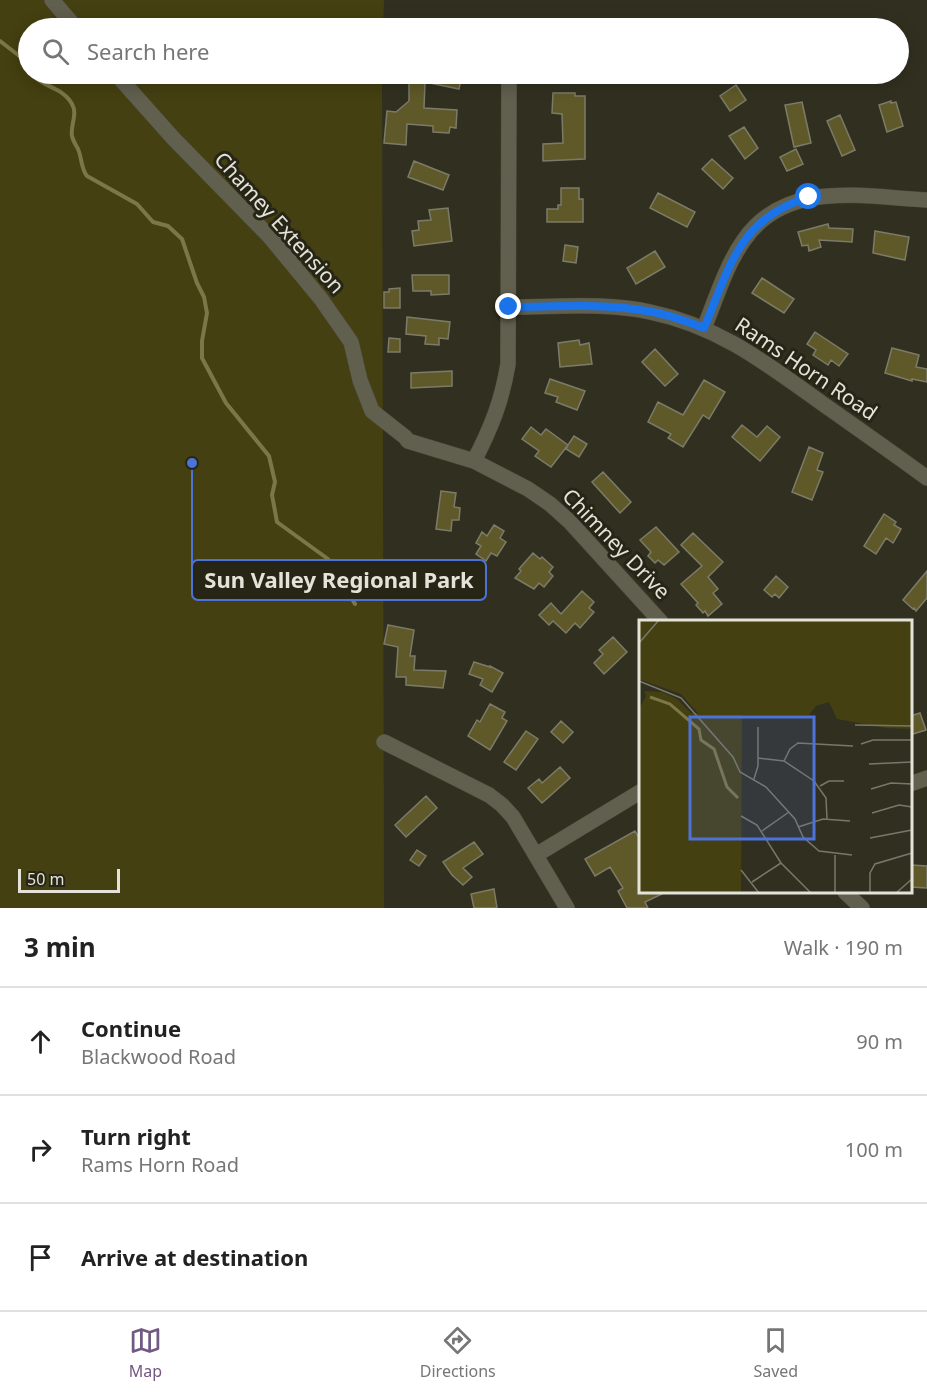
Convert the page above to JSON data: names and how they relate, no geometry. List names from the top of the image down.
{
  "streets": {
    "street": ["Chamey Extension", "Rams Horn Road", "Chimney Drive"]
  },
  "crossings": [
    ["Chamey Extension", "Chimney Drive"]
  ],
  "places": ["Sun Valley Regional Park"],
  "scale_bar": "50 m",
  "page": {
    "search": "Search here",
    "scale": "50 m",
    "heading": ["3 min", "Walk · 190 m"],
    "list": [
      ["Continue", "Blackwood Road", "90 m"],
      ["Turn right", "Rams Horn Road", "100 m"],
      "Arrive at destination"
    ],
    "nav": ["Map", "Directions", "Saved"]
  }
}
